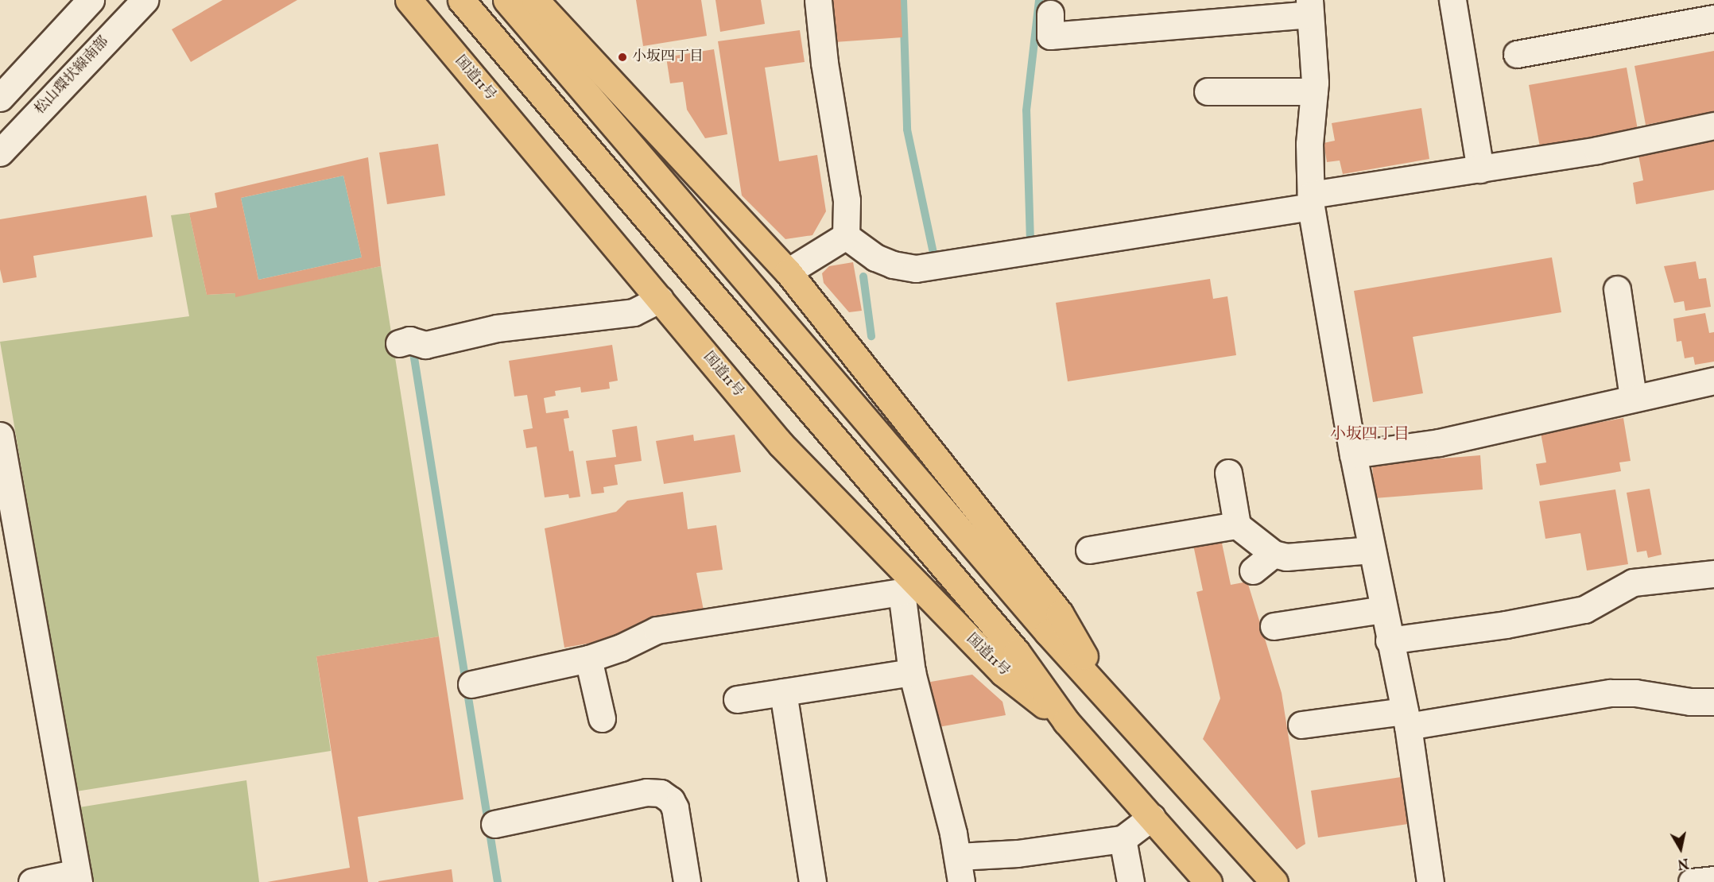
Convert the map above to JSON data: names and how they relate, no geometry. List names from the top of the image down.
{
  "streets": {
    "highway": ["国道11号"],
    "street": ["松山環状線南部"]
  },
  "districts": ["小坂四丁目"],
  "places": ["小坂四丁目"],
  "north": "bottom"
}
